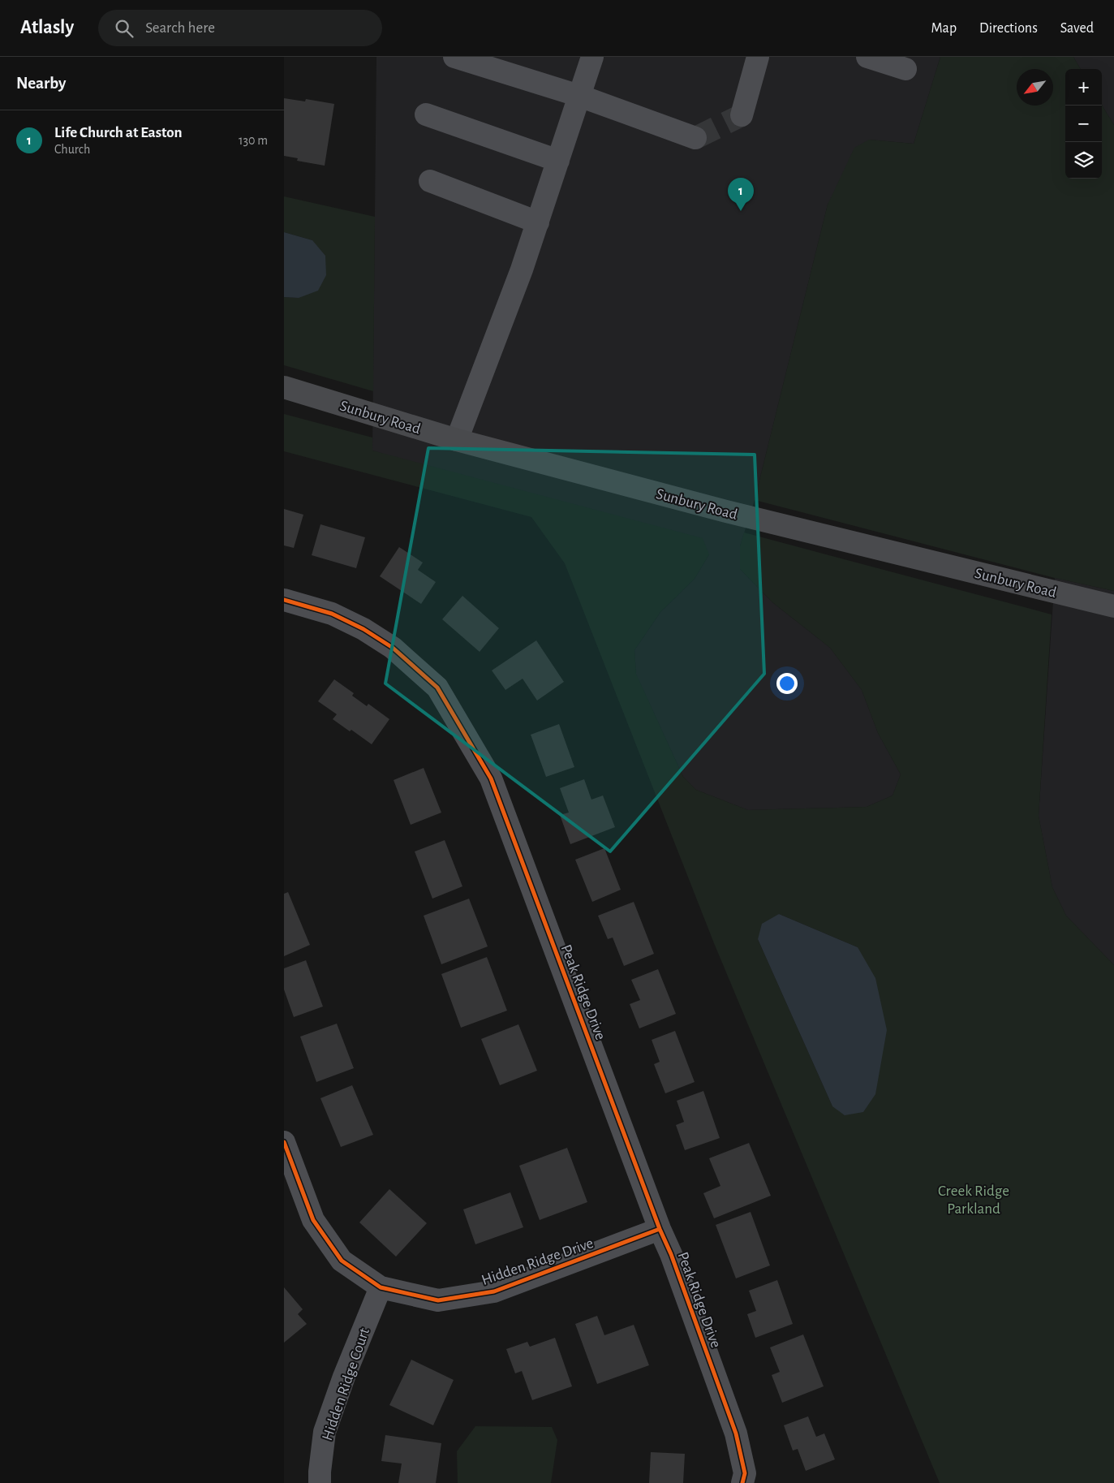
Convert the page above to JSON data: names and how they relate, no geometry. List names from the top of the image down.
{
  "streets": {
    "main road": ["Sunbury Road"],
    "street": ["Peak Ridge Drive", "Hidden Ridge Drive", "Hidden Ridge Court"]
  },
  "crossings": [
    ["Peak Ridge Drive", "Hidden Ridge Drive"],
    ["Hidden Ridge Drive", "Hidden Ridge Court"]
  ],
  "parks": ["Creek Ridge Parkland"],
  "north": "bottom left",
  "page": {
    "header": "Atlasly",
    "search": "Search here",
    "nav": ["Map", "Directions", "Saved"],
    "heading": "Nearby",
    "map_buttons": ["+", "−"],
    "list": [
      {
        "mark": "1",
        "name": "Life Church at Easton",
        "note": "Church",
        "value": "130 m"
      }
    ],
    "pins": "1"
  }
}
